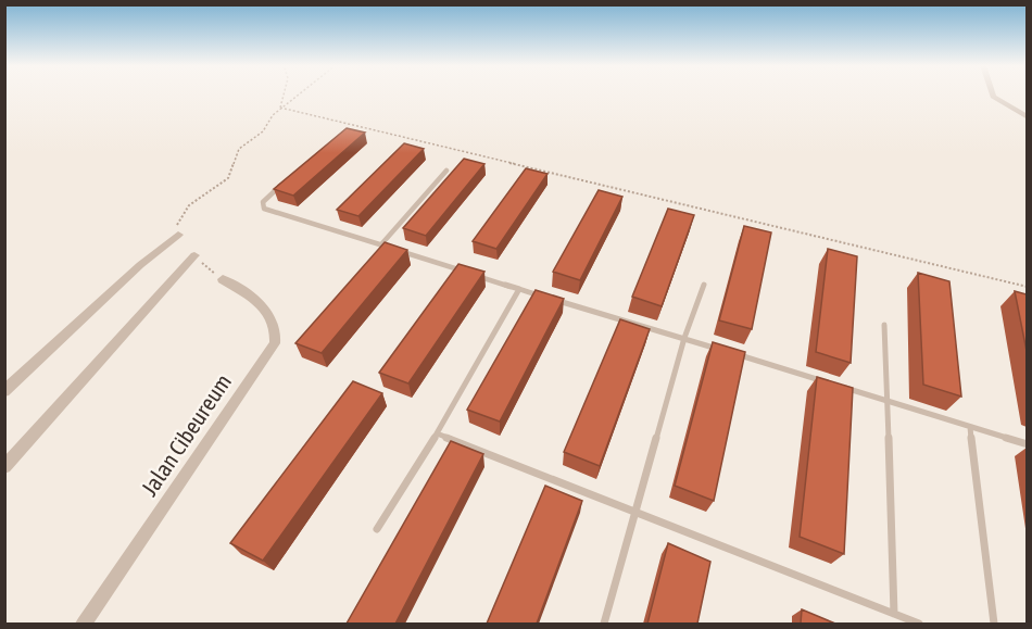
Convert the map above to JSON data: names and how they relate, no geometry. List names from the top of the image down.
{
  "streets": {
    "street": ["Jalan Cibeureum"]
  }
}
